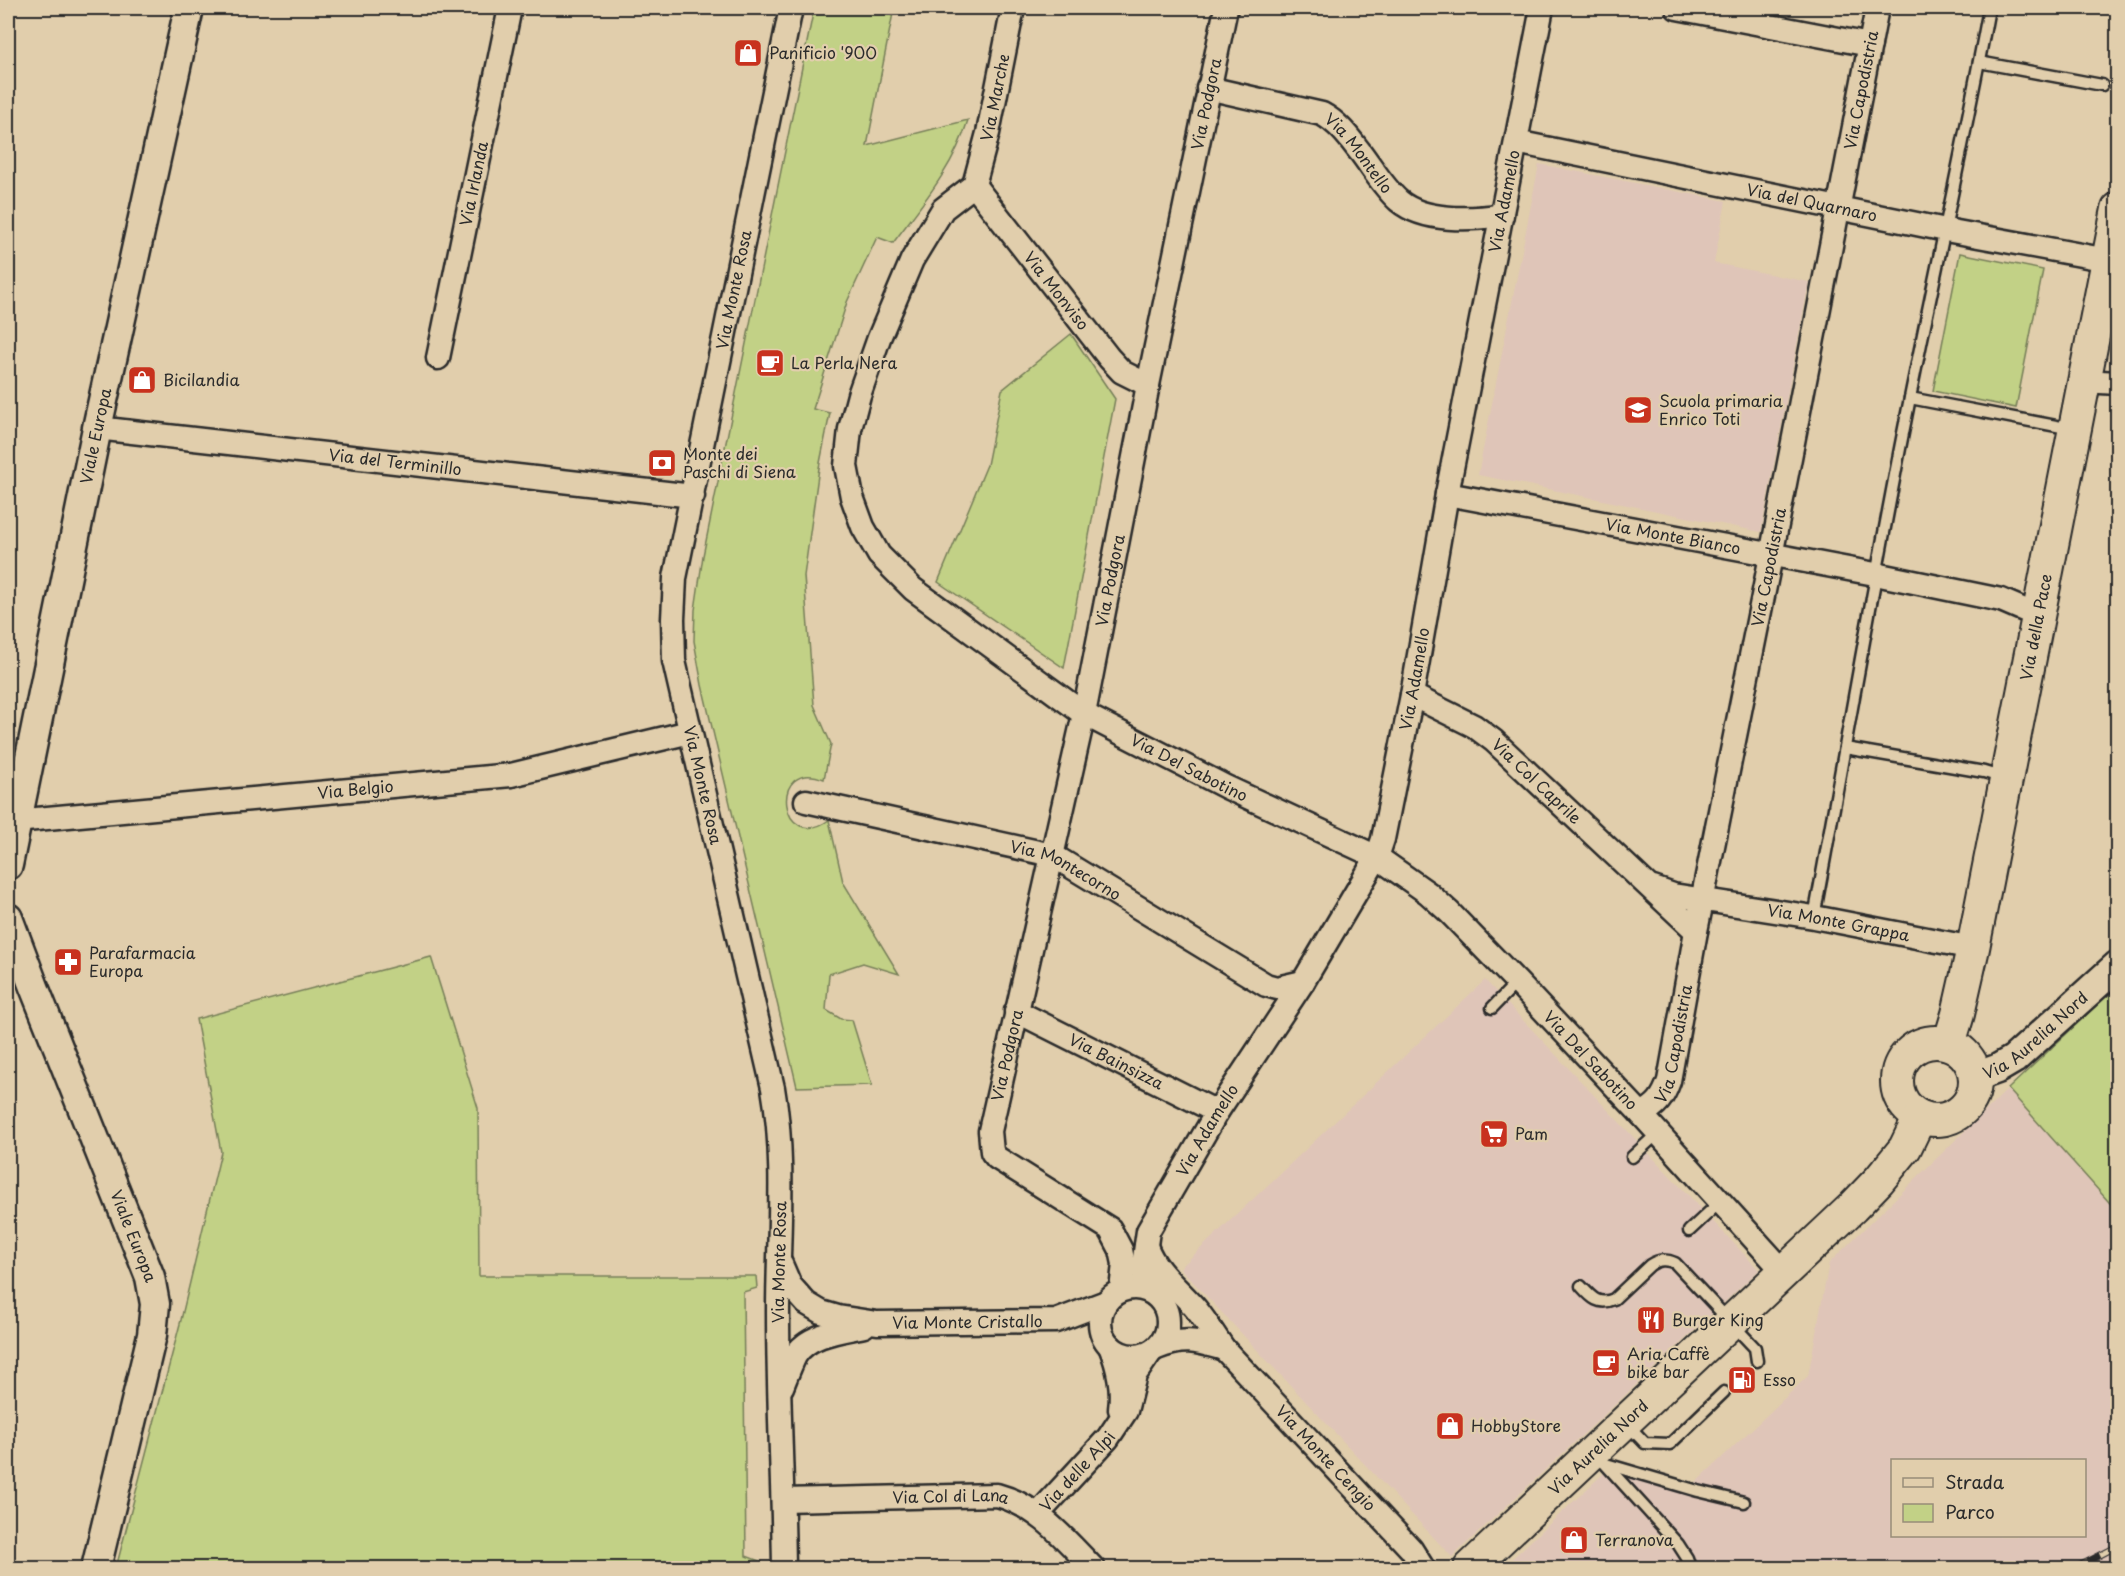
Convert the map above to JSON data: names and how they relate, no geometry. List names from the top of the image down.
{
  "streets": {
    "main road": ["Via della Pace", "Via Aurelia Nord"],
    "street": [
      "Via Capodistria",
      "Via Marche",
      "Via Podgora",
      "Via Montello",
      "Via Irlanda",
      "Via Adamello",
      "Via del Quarnaro",
      "Via Monte Rosa",
      "Via Monviso",
      "Viale Europa",
      "Via del Terminillo",
      "Via Monte Bianco",
      "Via Del Sabotino",
      "Via Col Caprile",
      "Via Belgio",
      "Via Montecorno",
      "Via Monte Grappa",
      "Via Bainsizza",
      "Via Monte Cristallo",
      "Via Monte Cengio",
      "Via delle Alpi",
      "Via Col di Lana"
    ]
  },
  "crossings": [
    ["Via Capodistria", "Via del Quarnaro"],
    ["Via Capodistria", "Via Monte Bianco"],
    ["Via Capodistria", "Via Del Sabotino"],
    ["Via Capodistria", "Via Col Caprile"],
    ["Via Capodistria", "Via Monte Grappa"],
    ["Via Marche", "Via Monviso"],
    ["Via Marche", "Via Del Sabotino"],
    ["Via Podgora", "Via Montello"],
    ["Via Podgora", "Via Monviso"],
    ["Via Podgora", "Via Del Sabotino"],
    ["Via Podgora", "Via Montecorno"],
    ["Via Podgora", "Via Bainsizza"],
    ["Via Montello", "Via Adamello"],
    ["Via Adamello", "Via del Quarnaro"],
    ["Via Adamello", "Via Monte Bianco"],
    ["Via Adamello", "Via Del Sabotino"],
    ["Via Adamello", "Via Col Caprile"],
    ["Via Adamello", "Via Montecorno"],
    ["Via Adamello", "Via Bainsizza"],
    ["Via Adamello", "Via Monte Cristallo"],
    ["Via Adamello", "Via Monte Cengio"],
    ["Via Adamello", "Via delle Alpi"],
    ["Via del Quarnaro", "Via della Pace"],
    ["Via Monte Rosa", "Via del Terminillo"],
    ["Via Monte Rosa", "Via Belgio"],
    ["Via Monte Rosa", "Via Col di Lana"],
    ["Via Monviso", "Via Del Sabotino"],
    ["Viale Europa", "Via del Terminillo"],
    ["Viale Europa", "Via Belgio"],
    ["Via Monte Bianco", "Via della Pace"],
    ["Via della Pace", "Via Monte Grappa"],
    ["Via della Pace", "Via Aurelia Nord"],
    ["Via Del Sabotino", "Via Aurelia Nord"],
    ["Via Col Caprile", "Via Monte Grappa"],
    ["Via Monte Cristallo", "Via Monte Cengio"],
    ["Via Monte Cristallo", "Via delle Alpi"],
    ["Via Monte Cengio", "Via delle Alpi"],
    ["Via delle Alpi", "Via Col di Lana"]
  ],
  "places": {
    "shop": [
      "Panificio '900",
      "Bicilandia",
      "HobbyStore",
      "Terranova"
    ],
    "cafe": ["La Perla Nera", "Aria Caffè bike bar"],
    "school or university": ["Scuola primaria Enrico Toti"],
    "bank": ["Monte dei Paschi di Siena"],
    "pharmacy": ["Parafarmacia Europa"],
    "supermarket": ["Pam"],
    "restaurant": ["Burger King"],
    "fuel station": ["Esso"]
  },
  "legend": ["Strada", "Parco"]
}
